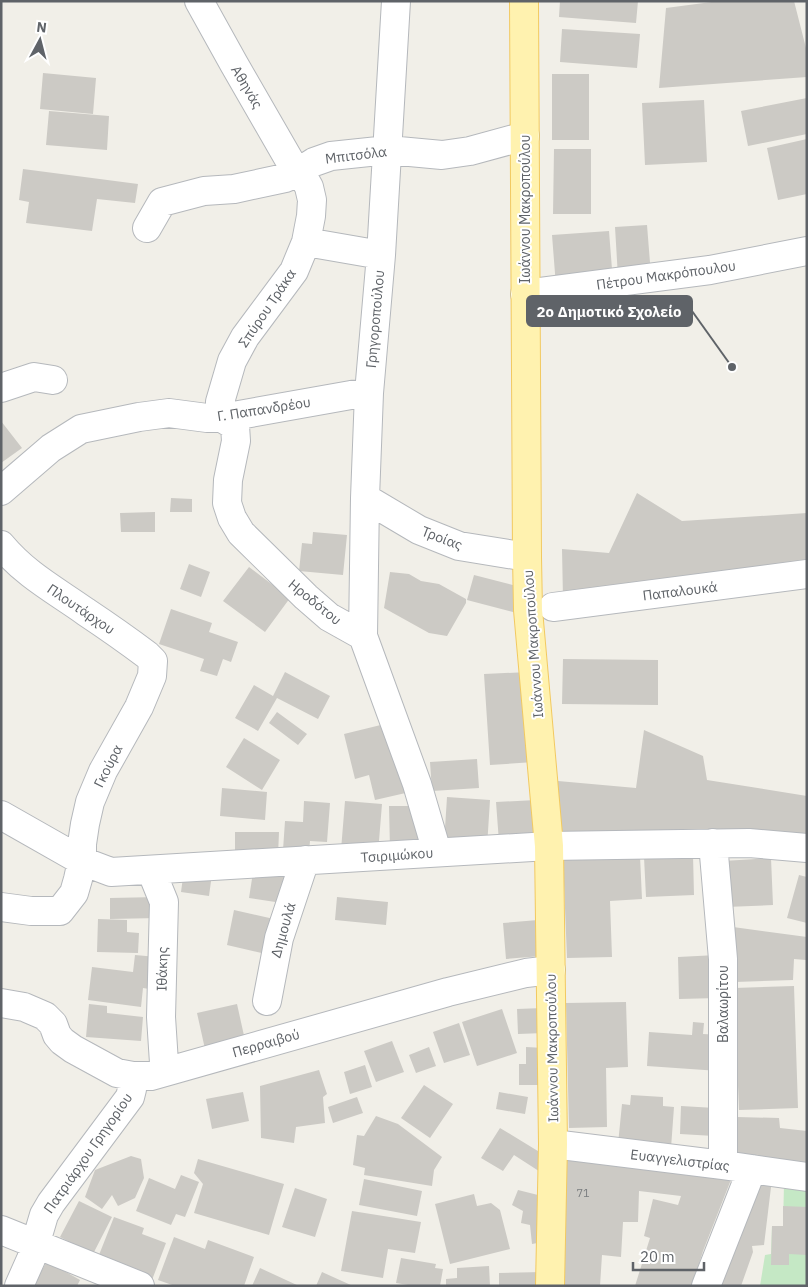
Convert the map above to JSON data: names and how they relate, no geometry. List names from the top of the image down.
{
  "streets": {
    "main road": ["Ιωάννου Μακροπούλου"],
    "street": [
      "Αθηνάς",
      "Μπιτσόλα",
      "Πέτρου Μακρόπουλου",
      "Σπύρου Τράκα",
      "Γρηγοροπούλου",
      "Γ. Παπανδρέου",
      "Τροίας",
      "Παπαλουκά",
      "Ηροδότου",
      "Πλουτάρχου",
      "Γκούρα",
      "Τσιριμώκου",
      "Δημουλά",
      "Ιθάκης",
      "Βαλαωρίτου",
      "Περραιβού",
      "Πατριάρχου Γρηγορίου",
      "Ευαγγελιστρίας"
    ]
  },
  "crossings": [
    ["Αθηνάς", "Μπιτσόλα"],
    ["Αθηνάς", "Σπύρου Τράκα"],
    ["Μπιτσόλα", "Ιωάννου Μακροπούλου"],
    ["Μπιτσόλα", "Σπύρου Τράκα"],
    ["Μπιτσόλα", "Γρηγοροπούλου"],
    ["Ιωάννου Μακροπούλου", "Πέτρου Μακρόπουλου"],
    ["Ιωάννου Μακροπούλου", "Τροίας"],
    ["Ιωάννου Μακροπούλου", "Τσιριμώκου"],
    ["Ιωάννου Μακροπούλου", "Περραιβού"],
    ["Ιωάννου Μακροπούλου", "Ευαγγελιστρίας"],
    ["Σπύρου Τράκα", "Γ. Παπανδρέου"],
    ["Σπύρου Τράκα", "Ηροδότου"],
    ["Γρηγοροπούλου", "Γ. Παπανδρέου"],
    ["Γρηγοροπούλου", "Τροίας"],
    ["Γρηγοροπούλου", "Ηροδότου"],
    ["Γ. Παπανδρέου", "Ηροδότου"],
    ["Πλουτάρχου", "Γκούρα"],
    ["Γκούρα", "Τσιριμώκου"],
    ["Τσιριμώκου", "Δημουλά"],
    ["Τσιριμώκου", "Ιθάκης"],
    ["Τσιριμώκου", "Βαλαωρίτου"],
    ["Ιθάκης", "Περραιβού"],
    ["Βαλαωρίτου", "Ευαγγελιστρίας"],
    ["Περραιβού", "Πατριάρχου Γρηγορίου"]
  ],
  "places": ["2ο Δημοτικό Σχολείο"],
  "house_numbers": ["71"],
  "scale_bar": "20 m",
  "north": "top"
}
